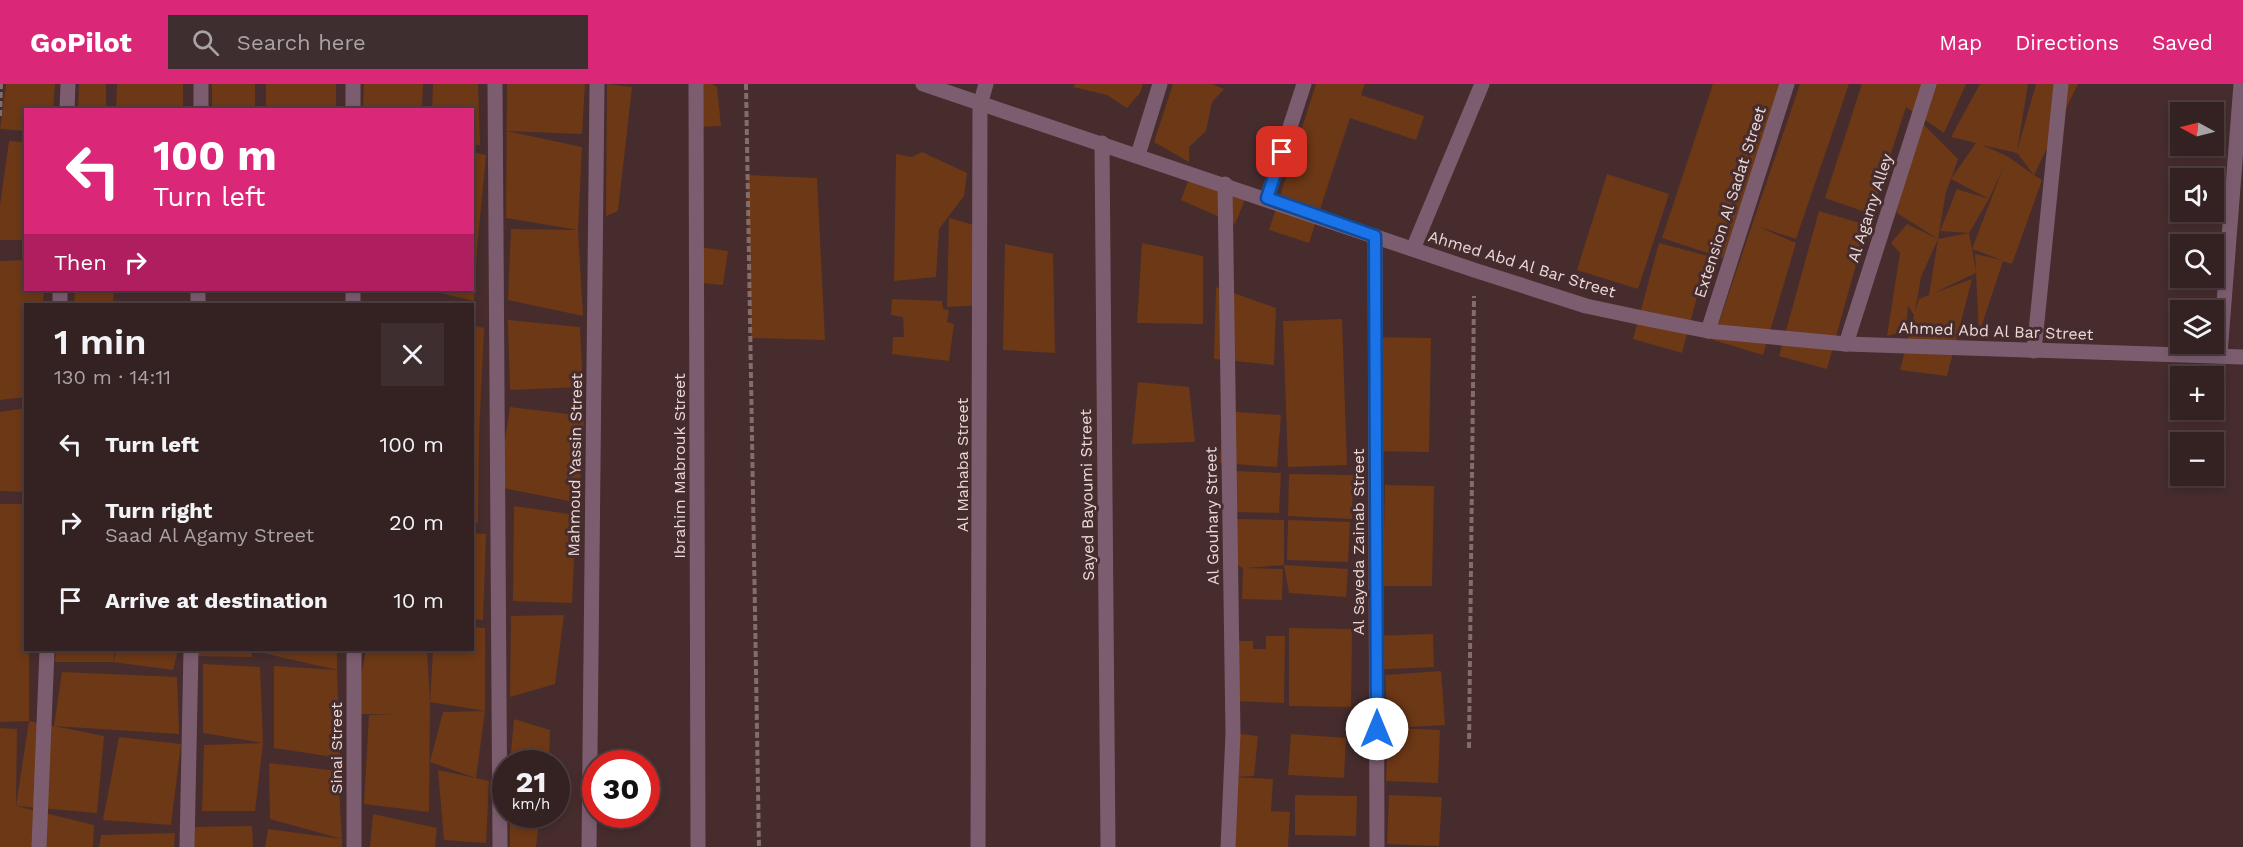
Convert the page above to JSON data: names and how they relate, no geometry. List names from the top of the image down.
{
  "streets": {
    "street": [
      "Extension Al Sadat Street",
      "Al Agamy Alley",
      "Ahmed Abd Al Bar Street",
      "Mahmoud Yassin Street",
      "Al Mahaba Street",
      "Ibrahim Mabrouk Street",
      "Sayed Bayoumi Street",
      "Al Gouhary Street",
      "Al Sayeda Zainab Street",
      "Sinai Street"
    ]
  },
  "crossings": [
    ["Extension Al Sadat Street", "Ahmed Abd Al Bar Street"],
    ["Al Agamy Alley", "Ahmed Abd Al Bar Street"],
    ["Ahmed Abd Al Bar Street", "Al Mahaba Street"],
    ["Ahmed Abd Al Bar Street", "Sayed Bayoumi Street"],
    ["Ahmed Abd Al Bar Street", "Al Gouhary Street"],
    ["Ahmed Abd Al Bar Street", "Al Sayeda Zainab Street"]
  ],
  "north": "left",
  "page": {
    "header": "GoPilot",
    "search": "Search here",
    "nav": ["Map", "Directions", "Saved"],
    "map_buttons": ["+", "−"],
    "turn": ["100 m", "Turn left"],
    "then": "Then",
    "heading": ["1 min", "130 m · 14:11"],
    "list": [
      {
        "name": "Turn left",
        "value": "100 m"
      },
      {
        "name": "Turn right",
        "note": "Saad Al Agamy Street",
        "value": "20 m"
      },
      {
        "name": "Arrive at destination",
        "value": "10 m"
      }
    ],
    "speed": "21 km/h",
    "limit": "30"
  }
}
